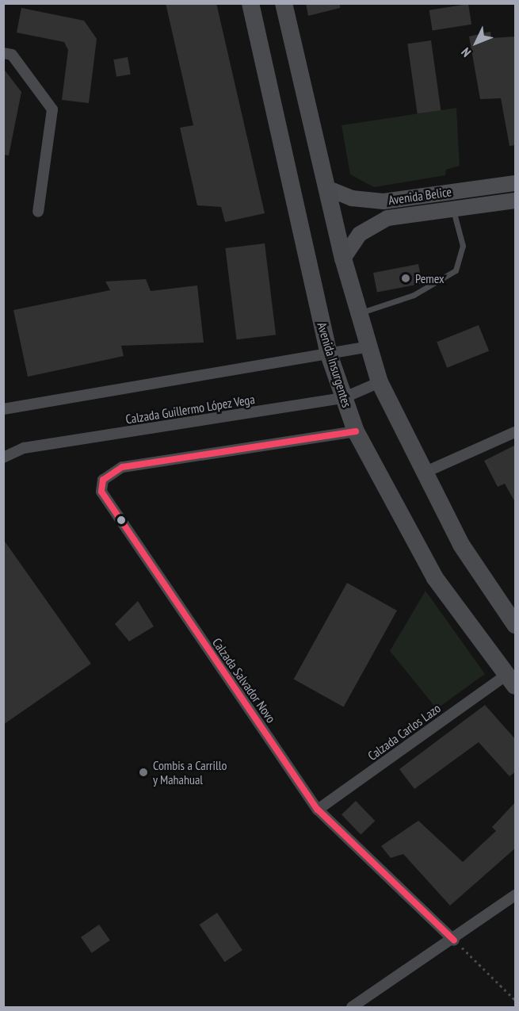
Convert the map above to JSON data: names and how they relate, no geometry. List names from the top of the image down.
{
  "streets": {
    "main road": ["Avenida Belice", "Avenida Insurgentes"],
    "street": ["Calzada Guillermo López Vega", "Calzada Salvador Novo", "Calzada Carlos Lazo"]
  },
  "crossings": [
    ["Avenida Insurgentes", "Calzada Guillermo López Vega"],
    ["Avenida Insurgentes", "Calzada Salvador Novo"],
    ["Avenida Insurgentes", "Calzada Carlos Lazo"],
    ["Calzada Salvador Novo", "Calzada Carlos Lazo"]
  ],
  "places": ["Pemex", "Combis a Carrillo y Mahahual"],
  "north": "bottom left"
}
